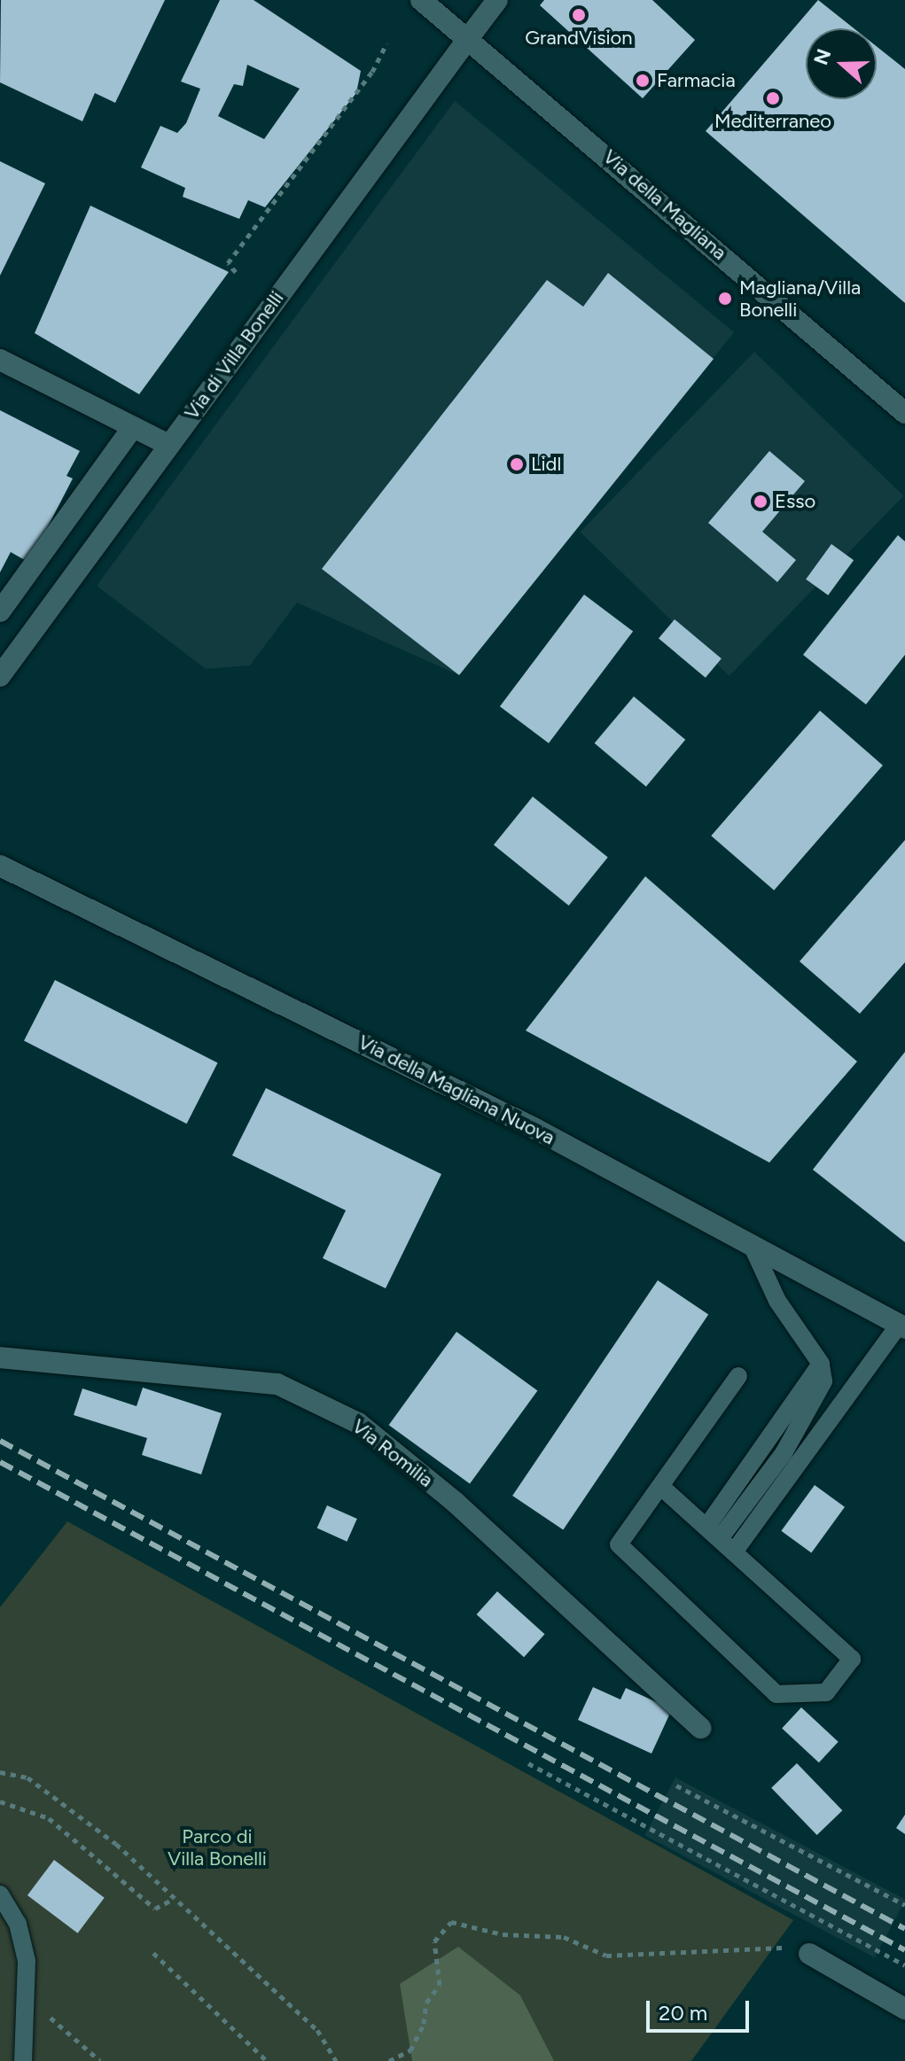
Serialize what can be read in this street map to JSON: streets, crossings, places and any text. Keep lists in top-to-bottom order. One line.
{"streets":{"street":["Via della Magliana","Via di Villa Bonelli","Via della Magliana Nuova","Via Romilia"]},"crossings":[["Via della Magliana","Via di Villa Bonelli"]],"parks":["Parco di Villa Bonelli"],"places":["GrandVision","Farmacia","Mediterraneo","Magliana/Villa Bonelli","Lidl","Esso"],"scale_bar":"20 m","north":"left"}
